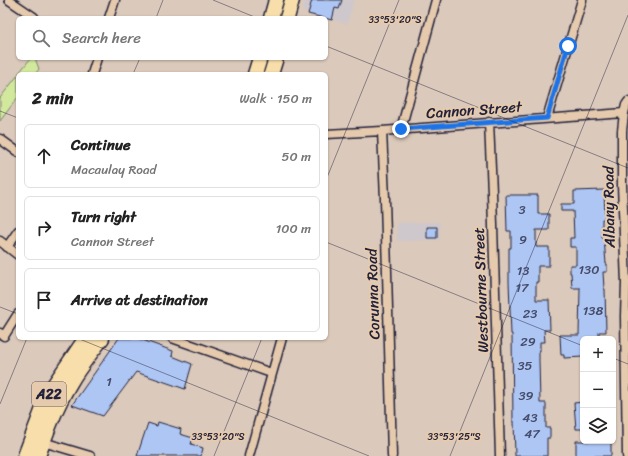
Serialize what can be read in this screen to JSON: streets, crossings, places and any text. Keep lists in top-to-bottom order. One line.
{"streets":{"highway":["A22"],"street":["Cannon Street","Albany Road","Westbourne Street","Corunna Road"]},"crossings":[["Cannon Street","Albany Road"],["Cannon Street","Westbourne Street"],["Cannon Street","Corunna Road"]],"house_numbers":["3","9","130","13","17","138","23","29","35","1","39","43","47"],"page":{"search":"Search here","heading":["2 min","Walk · 150 m"],"list":[["Continue","Macaulay Road","50 m"],["Turn right","Cannon Street","100 m"],"Arrive at destination"],"map_buttons":["+","−"]},"coordinates":["33°53'20\"S","33°53'25\"S"]}
